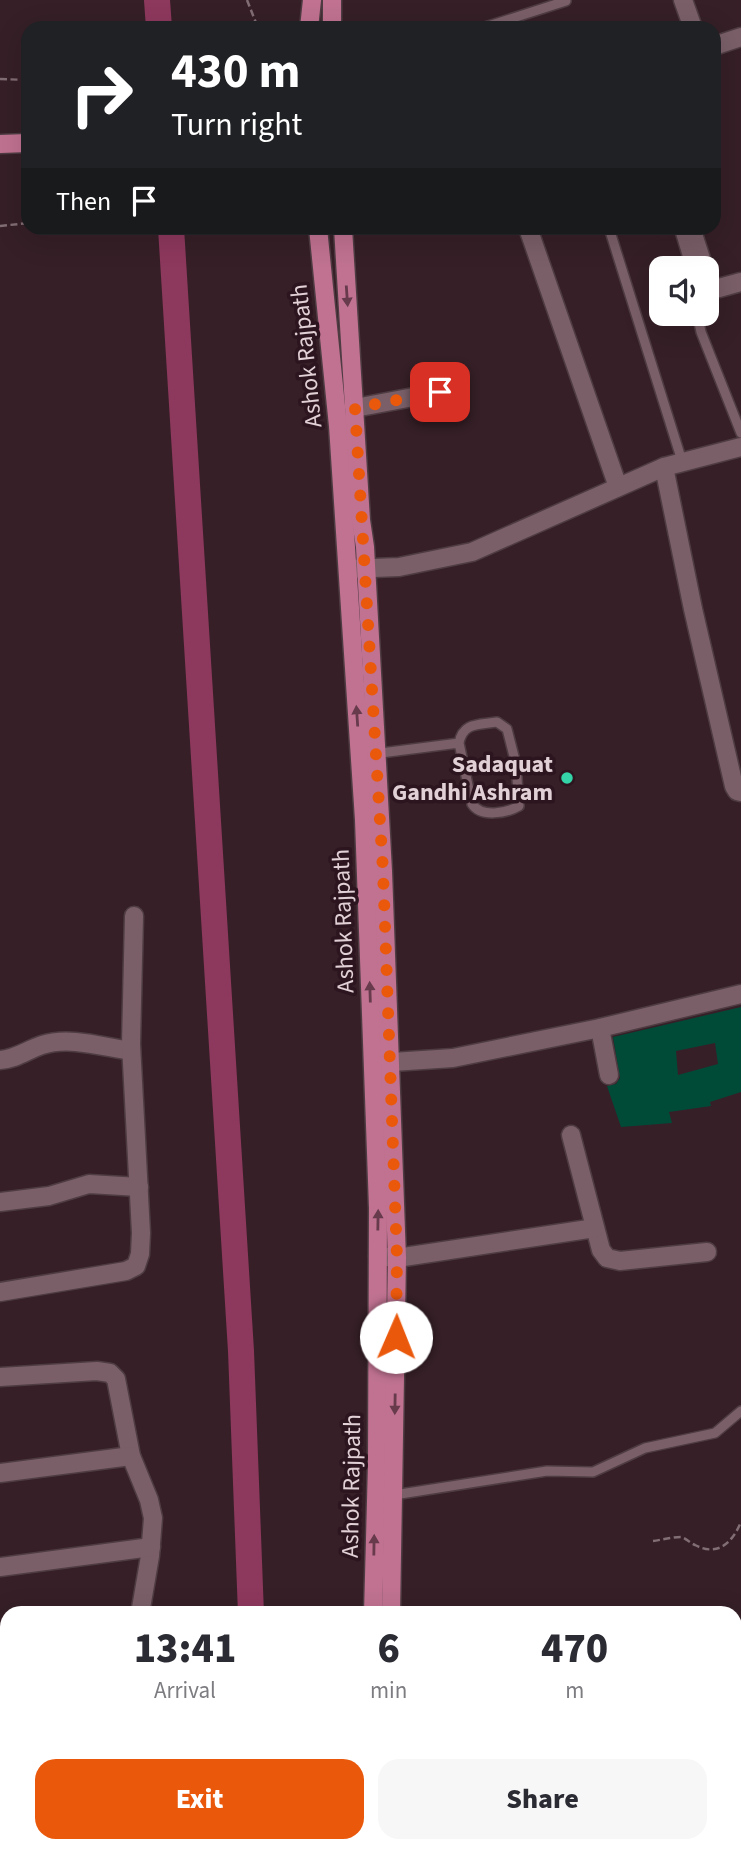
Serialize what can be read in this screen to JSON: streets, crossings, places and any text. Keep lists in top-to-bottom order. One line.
{"streets":{"main road":["Ashok Rajpath"]},"places":["Sadaquat Gandhi Ashram"],"page":{"turn":["430 m","Turn right"],"then":"Then","eta":["13:41","Arrival","6","min","470","m"],"buttons":["Exit","Share"]}}
